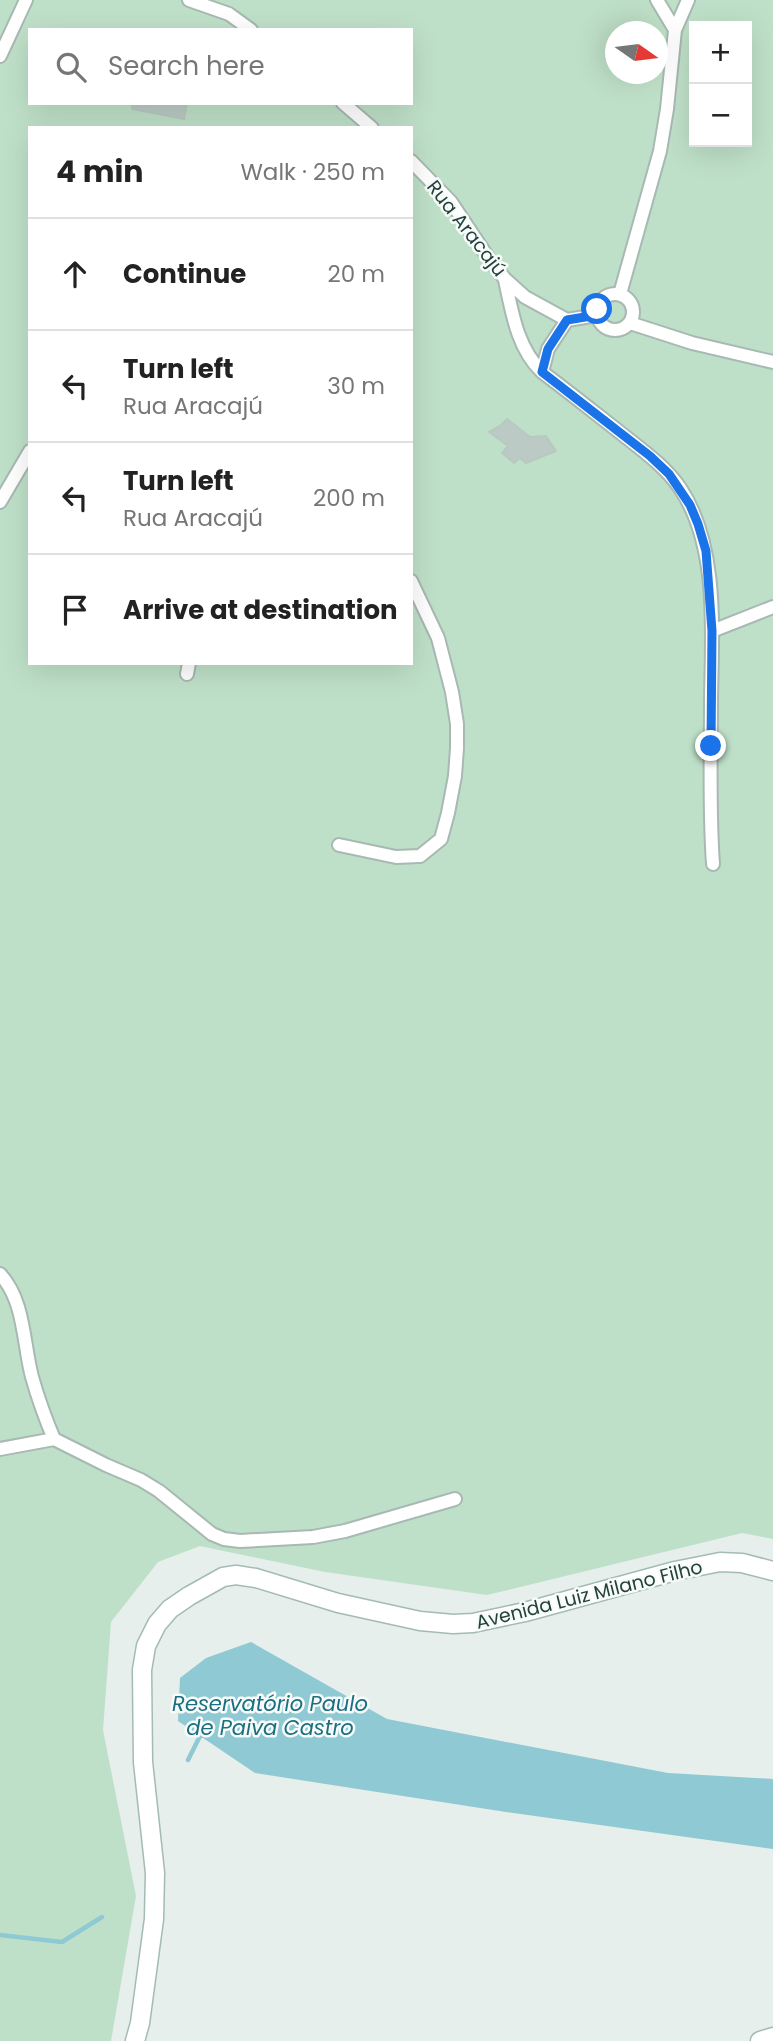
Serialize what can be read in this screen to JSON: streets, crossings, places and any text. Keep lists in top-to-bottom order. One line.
{"streets":{"main road":["Avenida Luiz Milano Filho"],"street":["Rua Aracajú"]},"water":["Reservatório Paulo de Paiva Castro"],"north":"right","page":{"map_buttons":["+","−"],"search":"Search here","heading":["4 min","Walk · 250 m"],"list":[["Continue","20 m"],["Turn left","Rua Aracajú","30 m"],["Turn left","Rua Aracajú","200 m"],"Arrive at destination"]}}
